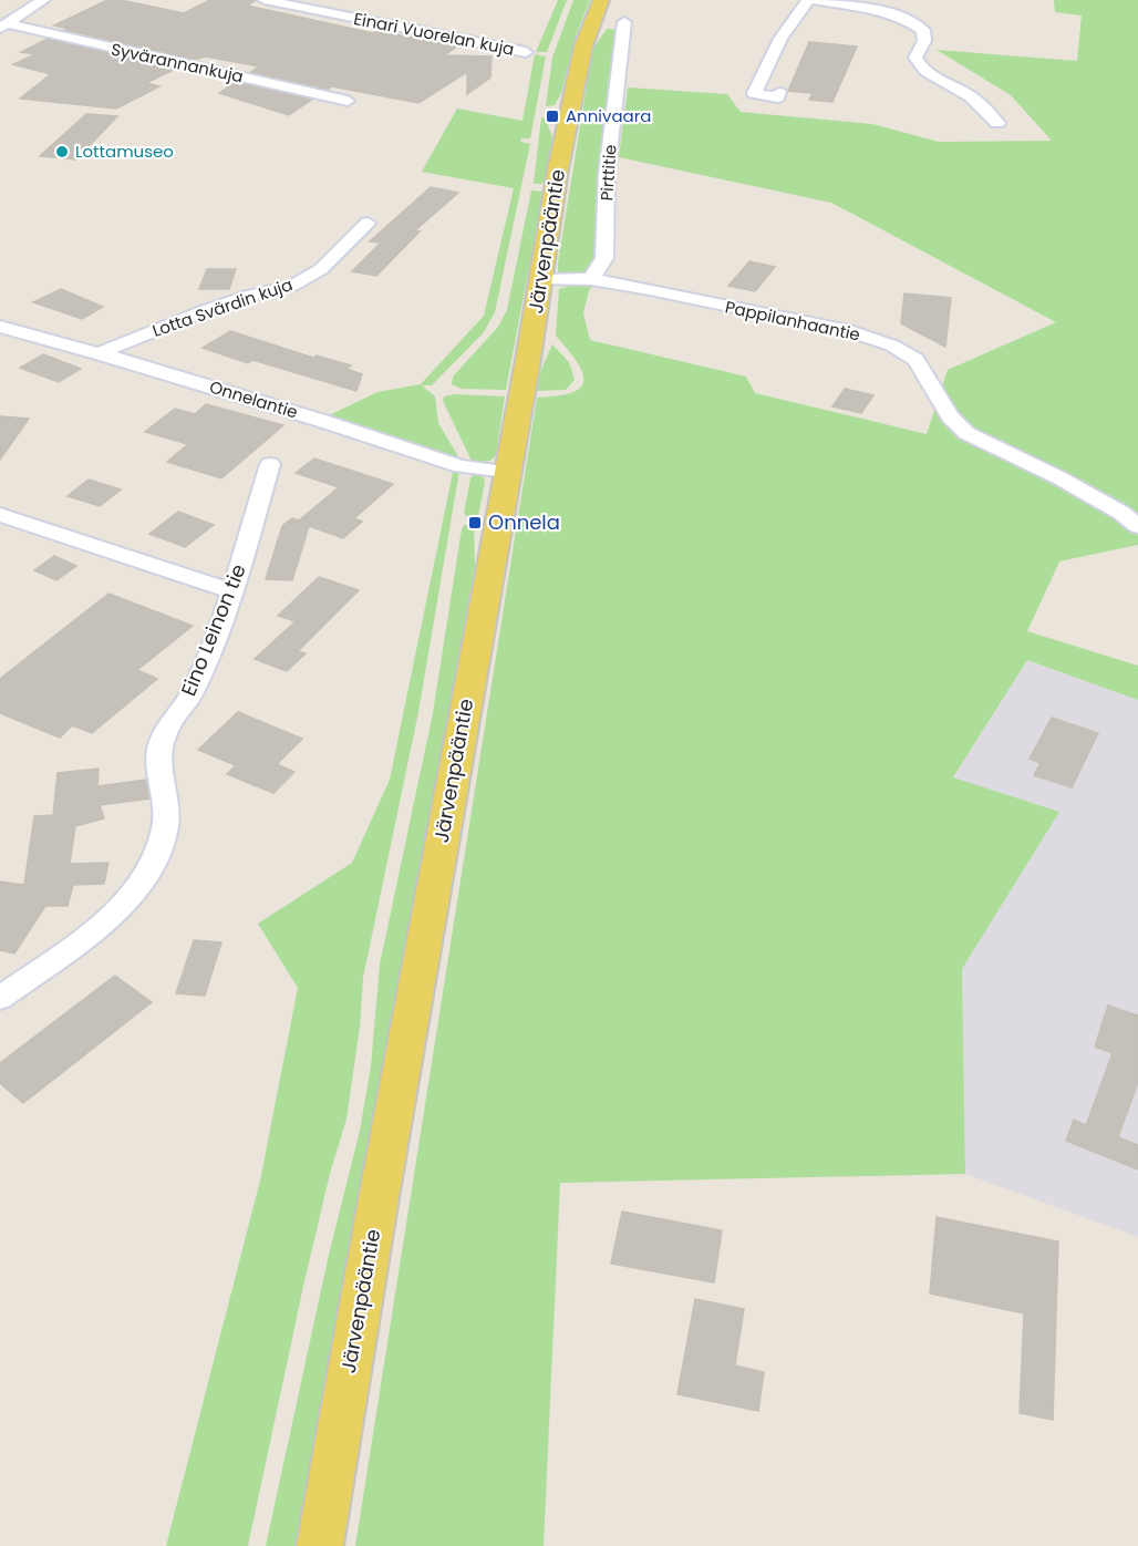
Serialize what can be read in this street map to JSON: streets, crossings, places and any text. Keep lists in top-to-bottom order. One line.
{"streets":{"main road":["Järvenpääntie"],"street":["Einari Vuorelan kuja","Syvärannankuja","Pirttitie","Lotta Svärdin kuja","Pappilanhaantie","Onnelantie","Eino Leinon tie"]},"crossings":[["Pirttitie","Pappilanhaantie"],["Järvenpääntie","Pappilanhaantie"],["Järvenpääntie","Onnelantie"],["Lotta Svärdin kuja","Onnelantie"]],"places":{"transit":["Annivaara","Onnela"],"other":["Lottamuseo"]}}
